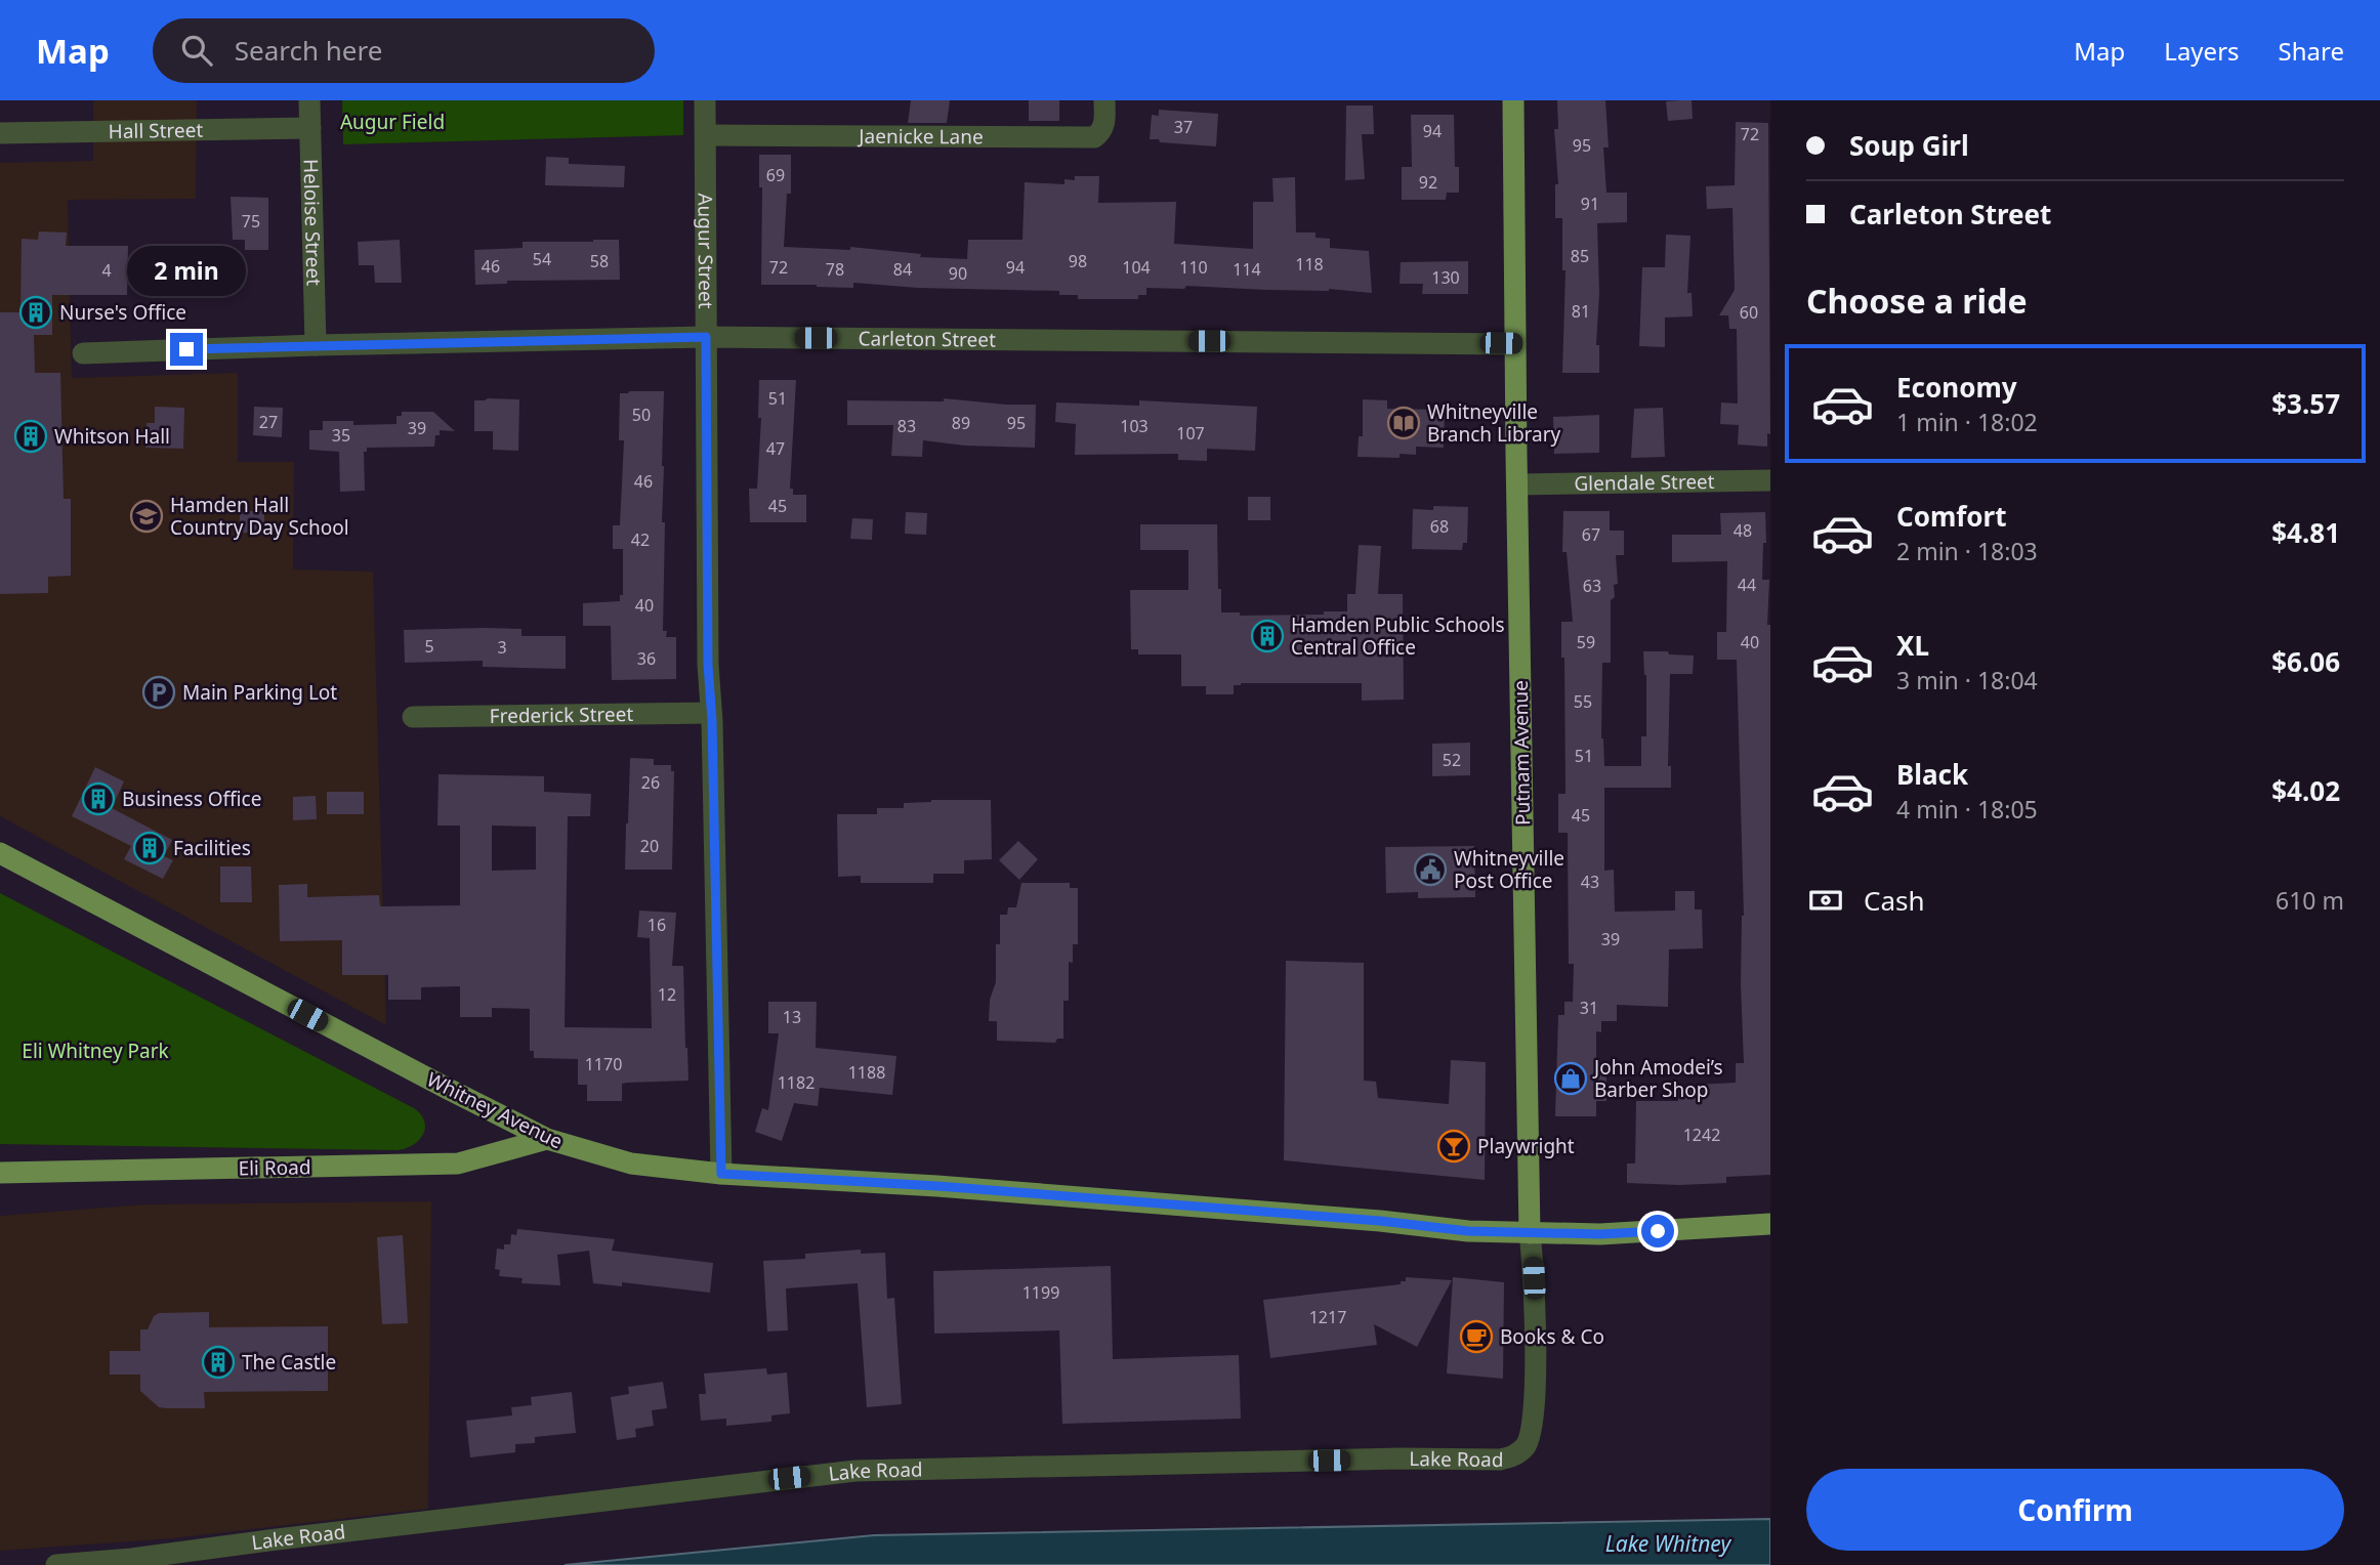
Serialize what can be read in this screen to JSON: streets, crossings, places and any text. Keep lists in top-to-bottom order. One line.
{"streets":{"main road":["Putnam Avenue","Whitney Avenue","Eli Road"],"street":["Hall Street","Jaenicke Lane","Heloise Street","Augur Street","Carleton Street","Glendale Street","Frederick Street","Lake Road"]},"crossings":[["Hall Street","Heloise Street"],["Jaenicke Lane","Augur Street"],["Heloise Street","Carleton Street"],["Augur Street","Carleton Street"],["Augur Street","Frederick Street"],["Augur Street","Whitney Avenue"],["Carleton Street","Putnam Avenue"],["Glendale Street","Putnam Avenue"],["Putnam Avenue","Whitney Avenue"],["Putnam Avenue","Lake Road"],["Whitney Avenue","Eli Road"]],"water":["Lake Whitney"],"parks":["Augur Field","Eli Whitney Park"],"places":{"building":["Nurse's Office","Whitson Hall","Hamden Public Schools Central Office","Business Office","Facilities","The Castle"],"library":["Whitneyville Branch Library"],"school or university":["Hamden Hall Country Day School"],"parking":["Main Parking Lot"],"public building":["Whitneyville Post Office"],"shop":["John Amodei’s Barber Shop"],"bar":["Playwright"],"cafe":["Books & Co"]},"house_numbers":["37","94","72","95","69","92","91","75","85","54","58","98","118","46","72","94","104","110","78","84","114","4","90","130","81","60","51","50","27","89","95","83","103","39","107","35","47","46","45","68","48","67","42","44","63","40","59","40","5","3","36","55","51","52","26","45","20","43","16","39","12","31","13","1170","1188","1182","1242","1199","1217"],"page":{"header":"Map","search":"Search here","nav":["Map","Layers","Share"],"banner":["Soup Girl","Carleton Street"],"bubble":"2 min","heading":"Choose a ride","list":[{"name":"Economy","note":"1 min · 18:02","value":"$3.57"},{"name":"Comfort","note":"2 min · 18:03","value":"$4.81"},{"name":"XL","note":"3 min · 18:04","value":"$6.06"},{"name":"Black","note":"4 min · 18:05","value":"$4.02"}],"pay":["Cash","610 m"],"buttons":"Confirm"}}
